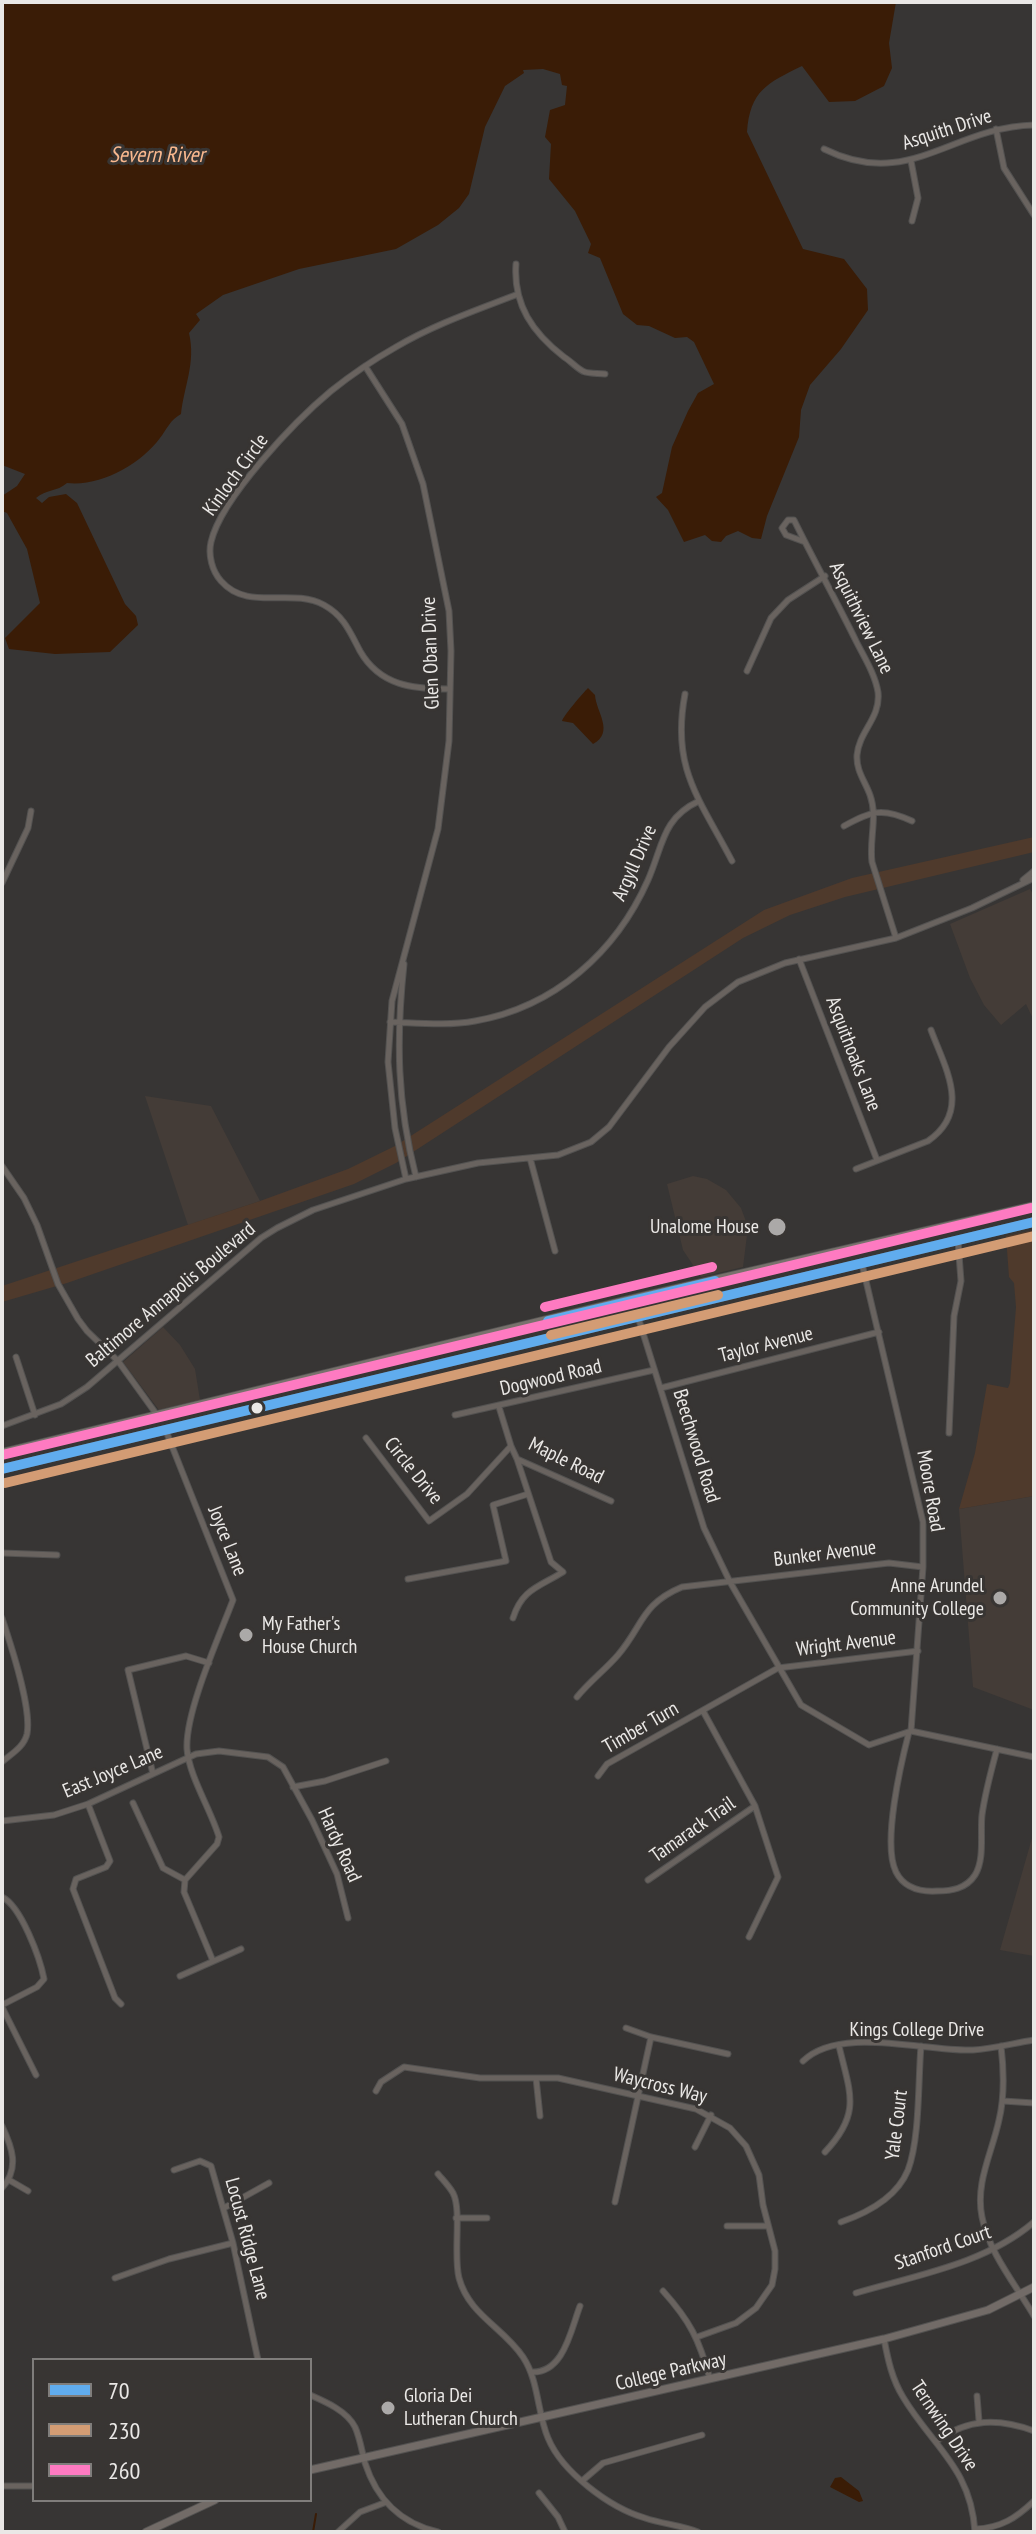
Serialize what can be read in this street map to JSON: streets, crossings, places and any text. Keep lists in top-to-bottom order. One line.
{"streets":{"main road":["College Parkway"],"street":["Asquith Drive","Kinloch Circle","Asquithview Lane","Glen Oban Drive","Argyll Drive","Asquithoaks Lane","Baltimore Annapolis Boulevard","Taylor Avenue","Dogwood Road","Beechwood Road","Maple Road","Circle Drive","Moore Road","Joyce Lane","Bunker Avenue","Wright Avenue","Timber Turn","East Joyce Lane","Tamarack Trail","Hardy Road","Kings College Drive","Waycross Way","Yale Court","Locust Ridge Lane","Stanford Court","Ternwing Drive"]},"crossings":[["Kinloch Circle","Glen Oban Drive"],["Asquithview Lane","Baltimore Annapolis Boulevard"],["Glen Oban Drive","Argyll Drive"],["Glen Oban Drive","Baltimore Annapolis Boulevard"],["Asquithoaks Lane","Baltimore Annapolis Boulevard"],["Taylor Avenue","Beechwood Road"],["Taylor Avenue","Moore Road"],["Dogwood Road","Beechwood Road"],["Beechwood Road","Moore Road"],["Beechwood Road","Bunker Avenue"],["Beechwood Road","Wright Avenue"],["Beechwood Road","Timber Turn"],["Maple Road","Circle Drive"],["Moore Road","Bunker Avenue"],["Moore Road","Wright Avenue"],["Joyce Lane","East Joyce Lane"],["Wright Avenue","Timber Turn"],["East Joyce Lane","Hardy Road"],["Kings College Drive","Yale Court"],["College Parkway","Ternwing Drive"]],"water":["Severn River"],"places":["Unalome House","Anne Arundel Community College","My Father's House Church","Gloria Dei Lutheran Church"],"lines":["transit line 260","transit line 70","transit line 230"],"legend":["70","230","260"]}
